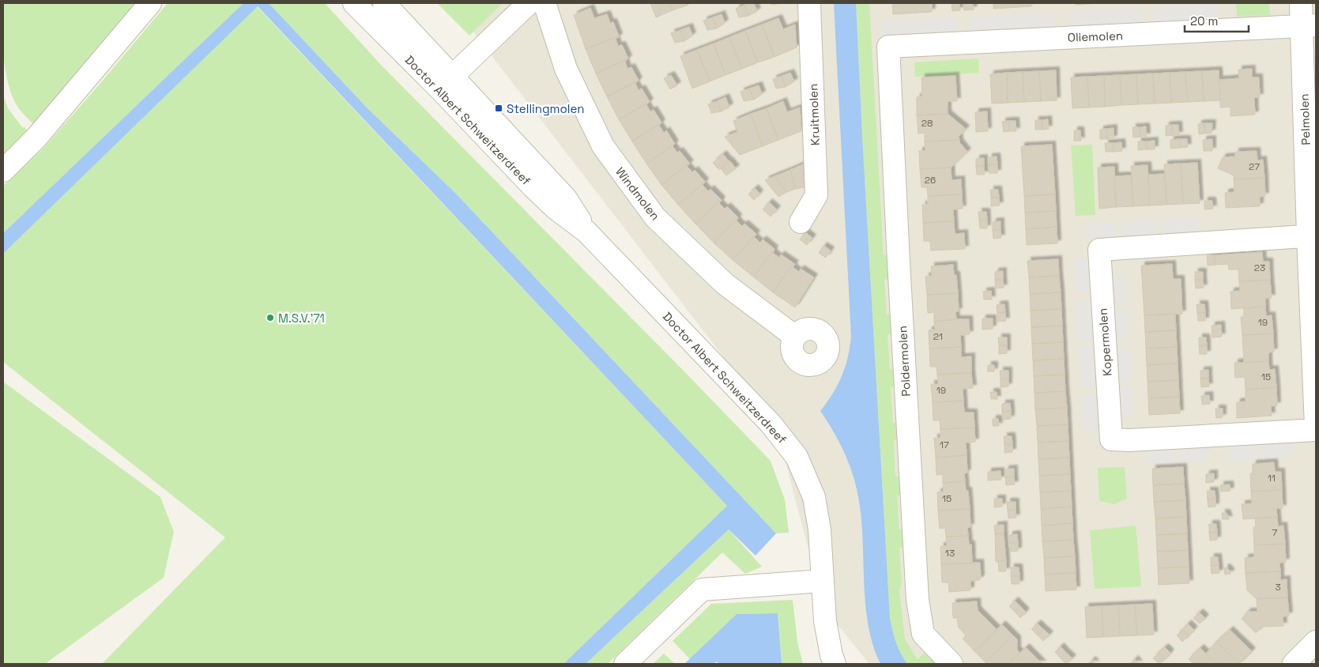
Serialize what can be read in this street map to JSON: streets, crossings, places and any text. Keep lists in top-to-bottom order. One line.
{"streets":{"street":["Oliemolen","Kruitmolen","Pelmolen","Doctor Albert Schweitzerdreef","Windmolen","Kopermolen","Poldermolen"]},"crossings":[["Oliemolen","Pelmolen"],["Oliemolen","Poldermolen"],["Pelmolen","Kopermolen"]],"places":{"transit":["Stellingmolen"],"other":["M.S.V.'71"]},"house_numbers":["28","27","26","23","19","21","15","19","17","11","15","7","13","3"],"scale_bar":"20 m"}
